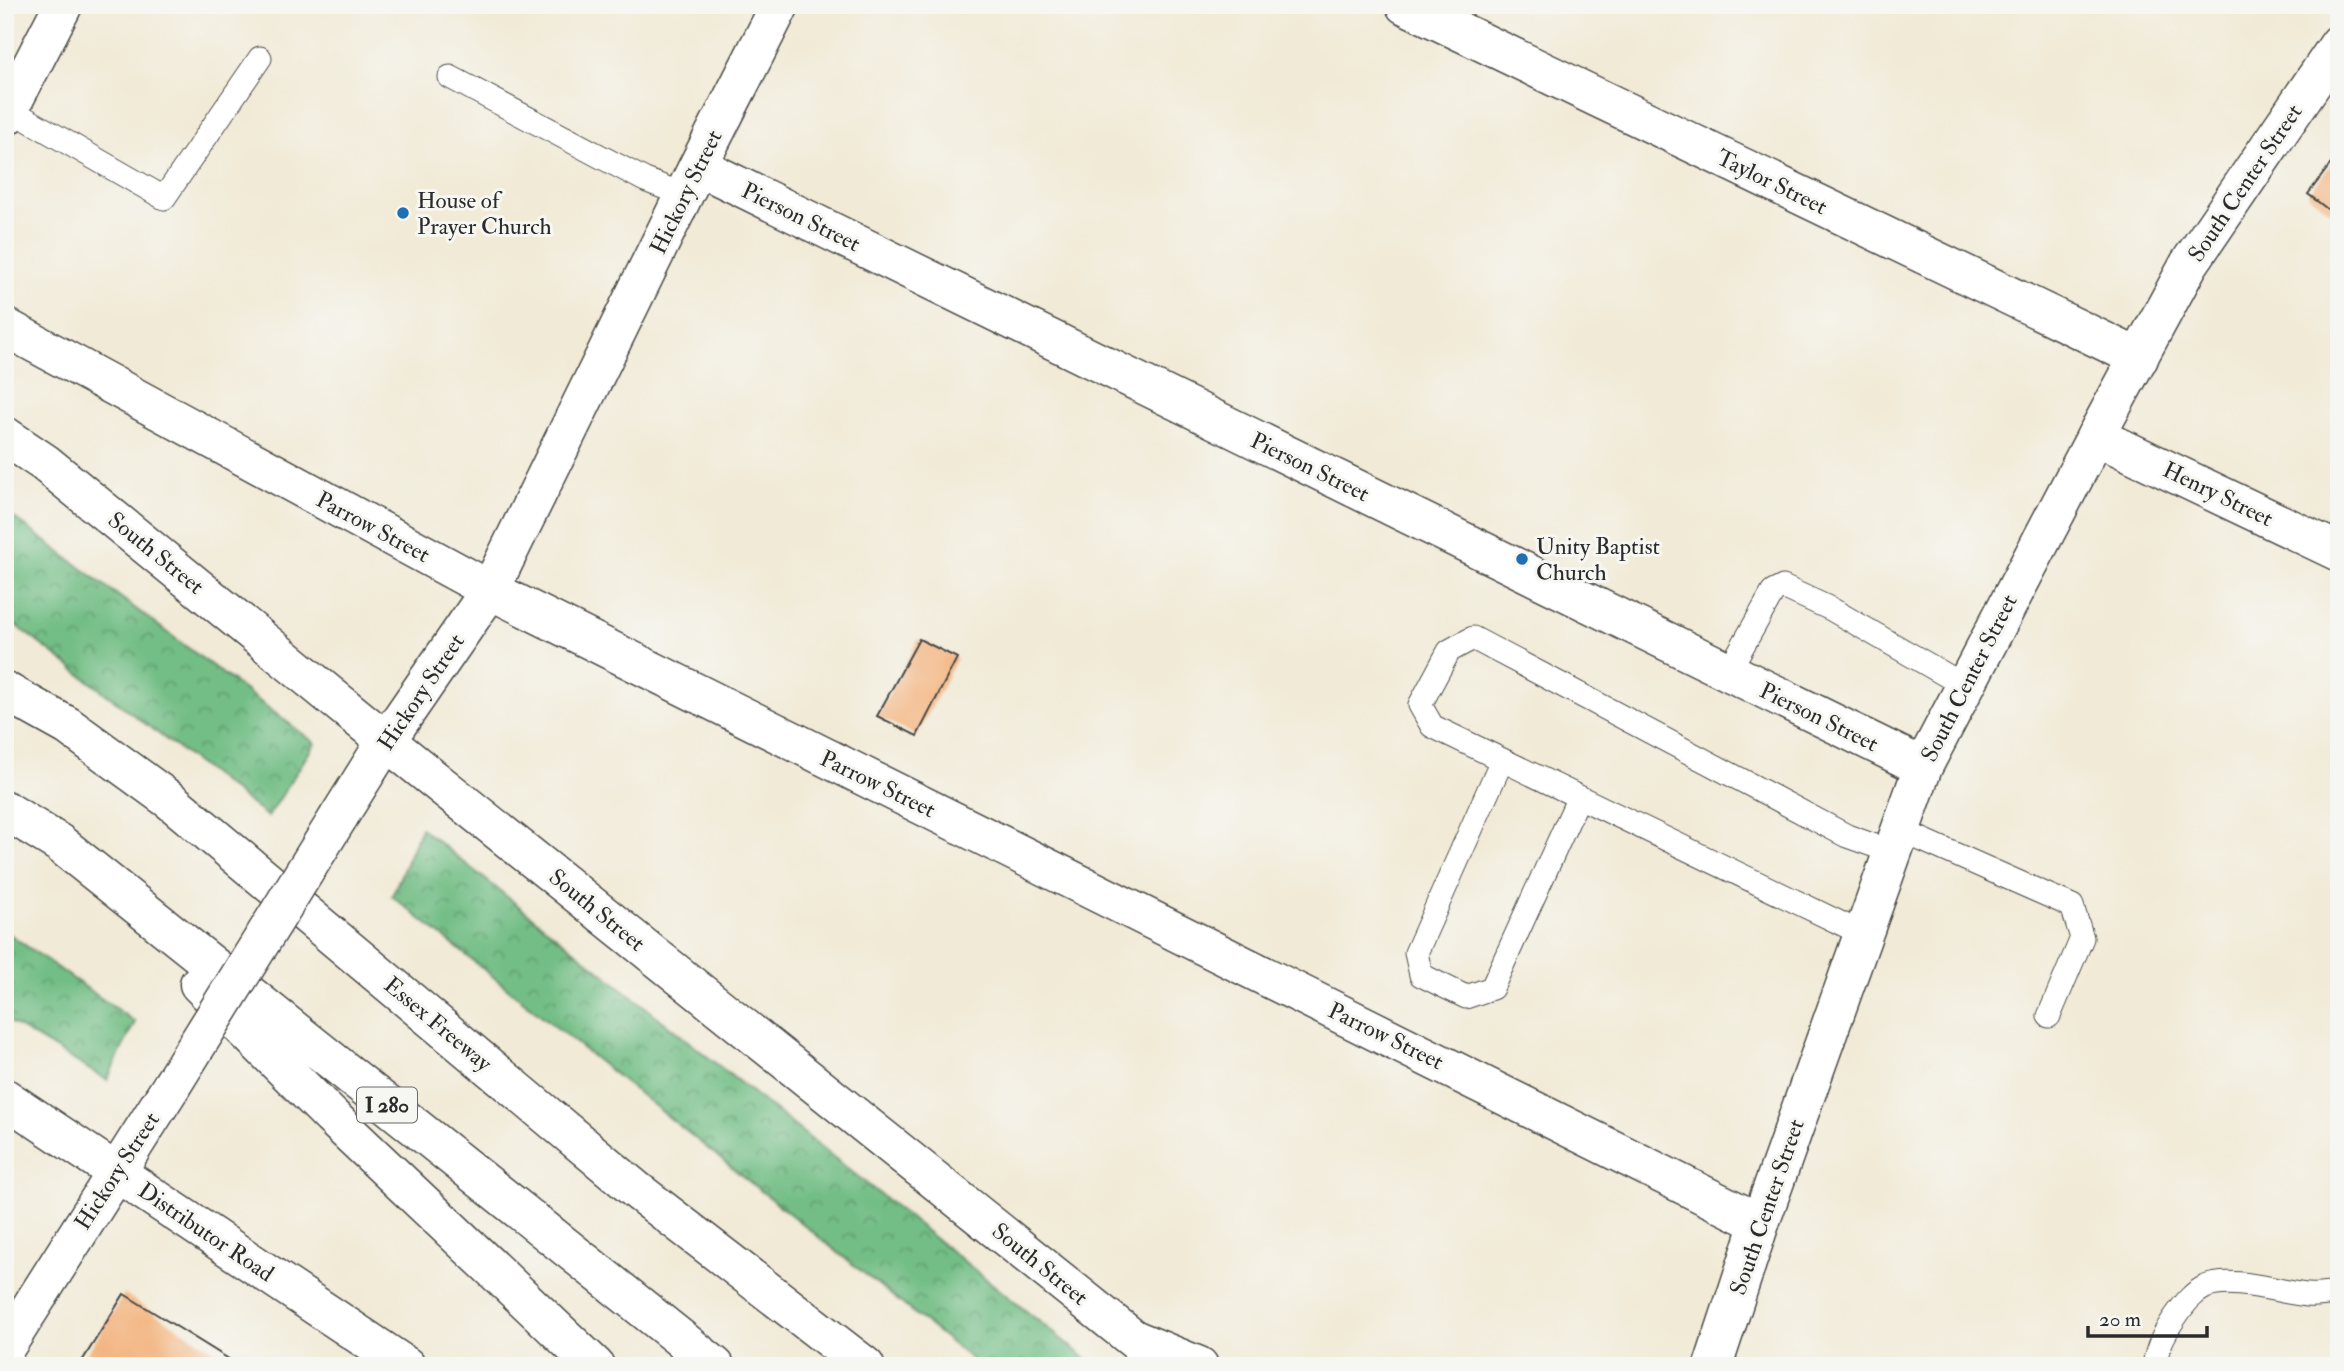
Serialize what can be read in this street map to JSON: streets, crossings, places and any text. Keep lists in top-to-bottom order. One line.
{"streets":{"main road":["Taylor Street","South Center Street","Hickory Street","Pierson Street","Henry Street","Parrow Street","South Street","Essex Freeway","I 280","Distributor Road"]},"crossings":[["Taylor Street","South Center Street"],["South Center Street","Pierson Street"],["South Center Street","Henry Street"],["South Center Street","Parrow Street"],["Hickory Street","Pierson Street"],["Hickory Street","Parrow Street"],["Hickory Street","South Street"],["Hickory Street","Distributor Road"]],"places":["House of Prayer Church","Unity Baptist Church"],"scale_bar":"20 m"}
